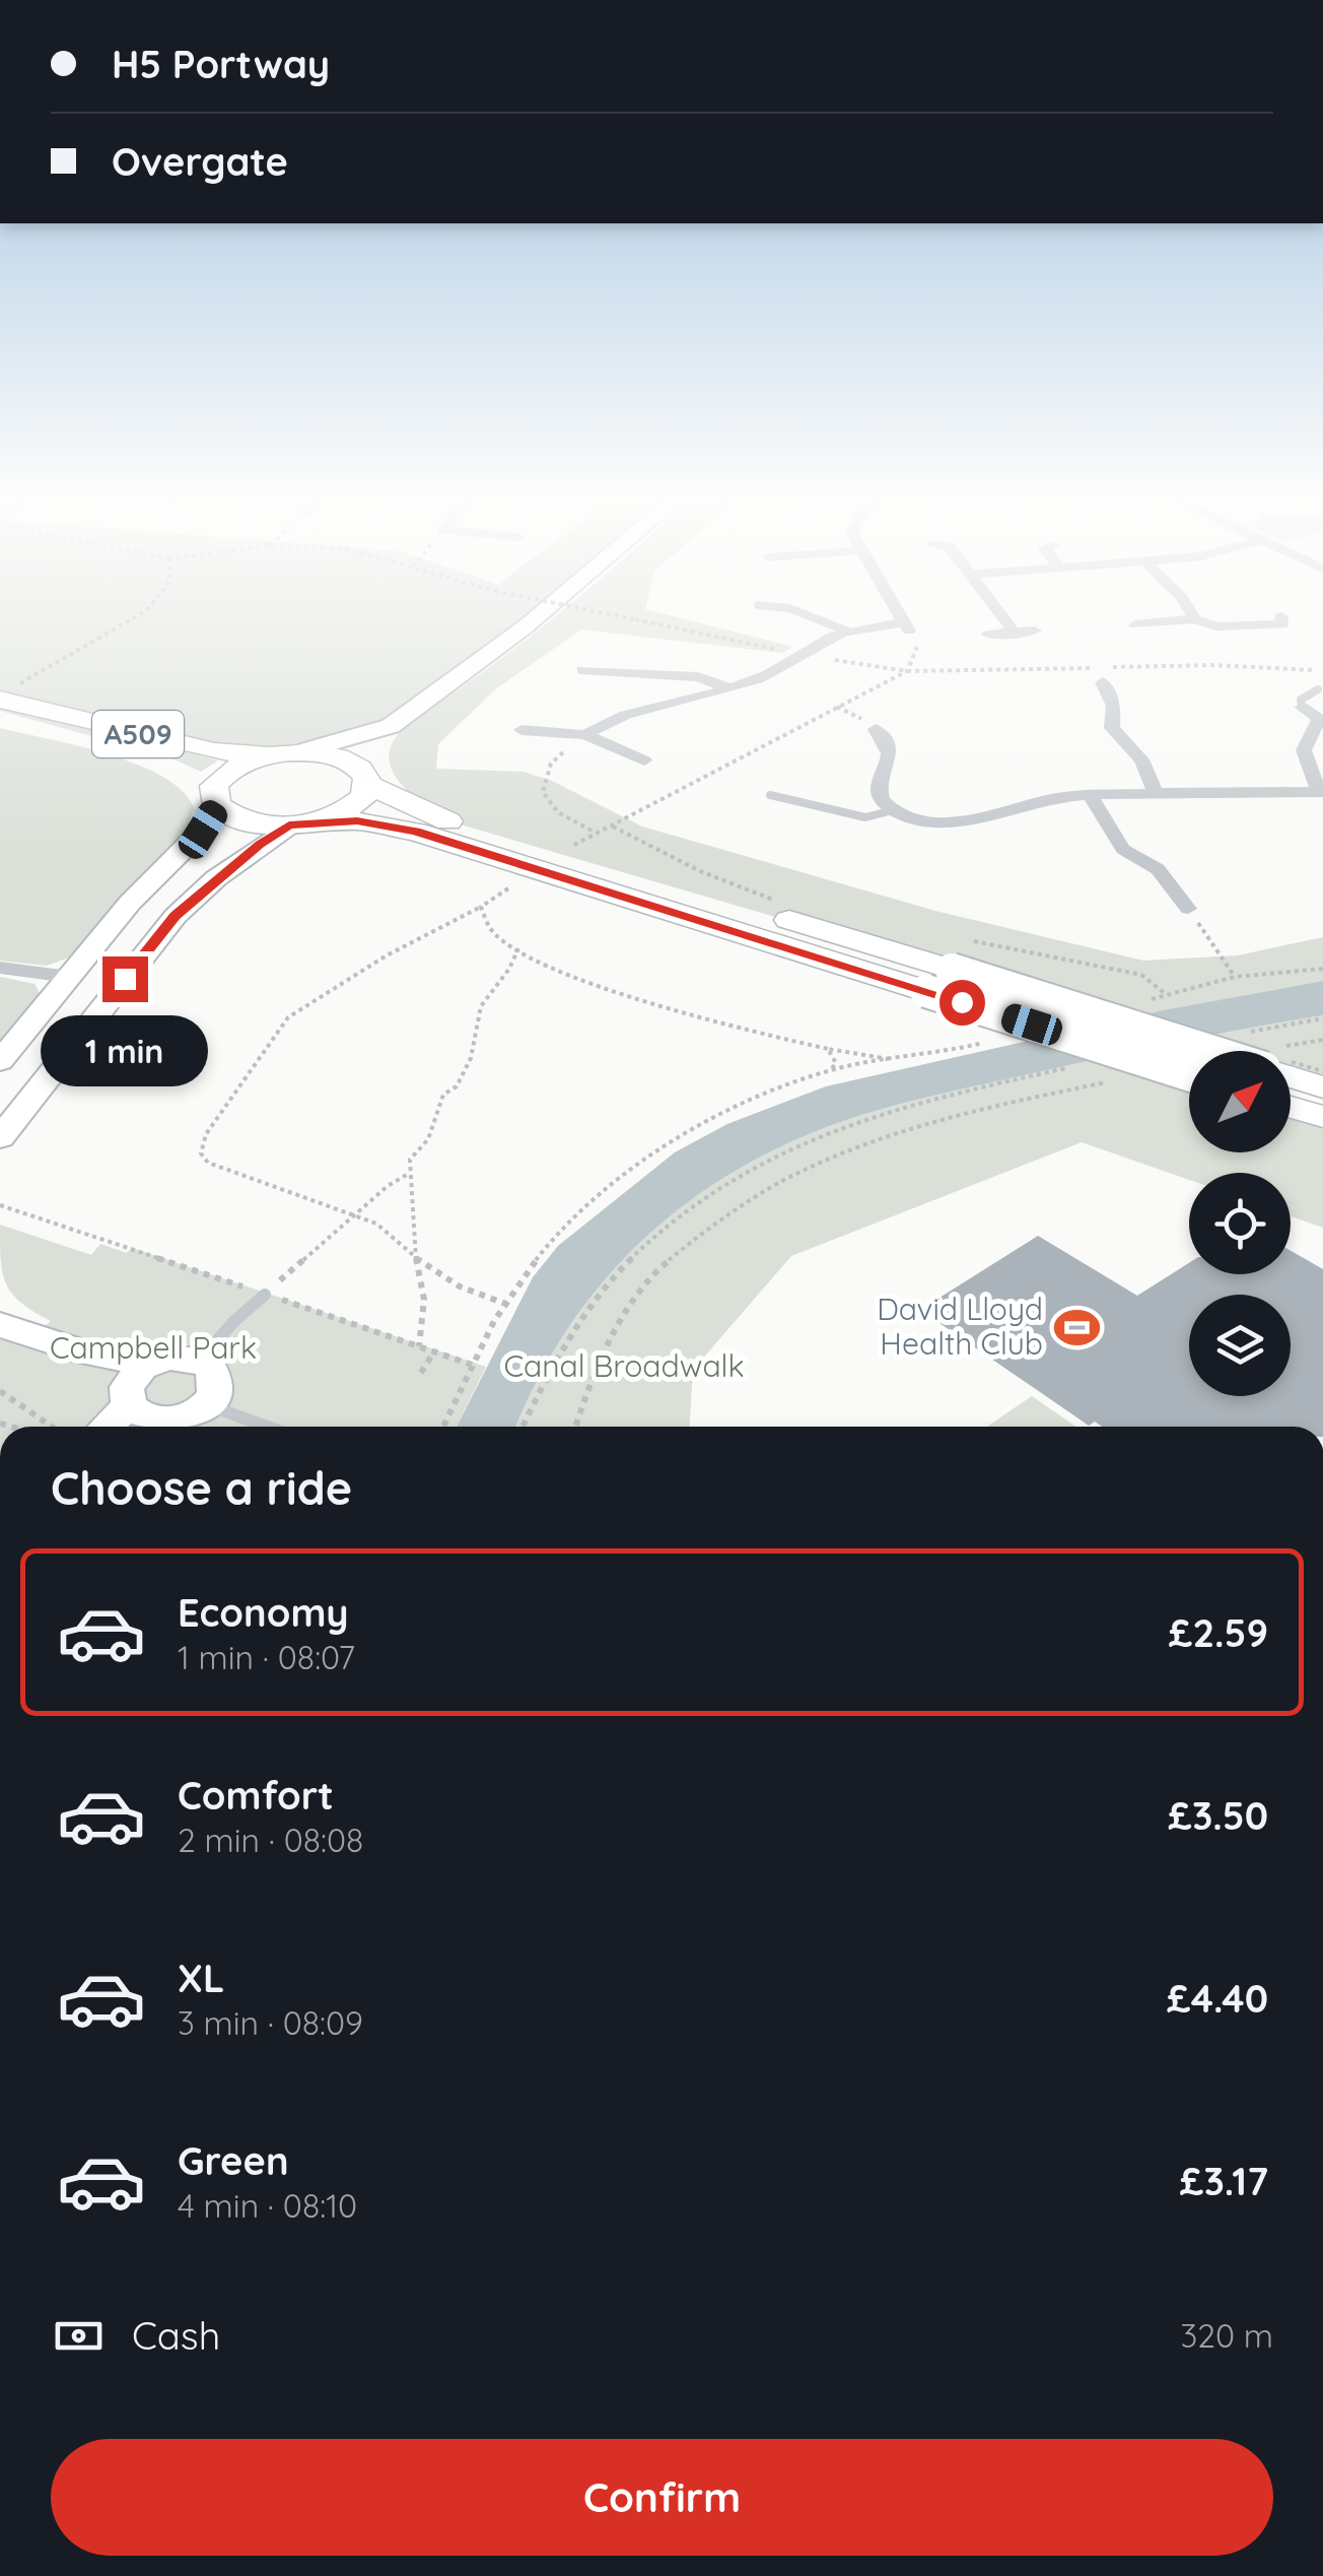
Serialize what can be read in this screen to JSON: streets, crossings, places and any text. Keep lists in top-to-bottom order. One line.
{"streets":{"main road":["A509"]},"parks":["Campbell Park","Canal Broadwalk"],"places":{"sports":["David Lloyd Health Club"]},"north":"top right","page":{"banner":["H5 Portway","Overgate"],"bubble":"1 min","heading":"Choose a ride","list":[{"name":"Economy","note":"1 min · 08:07","value":"£2.59"},{"name":"Comfort","note":"2 min · 08:08","value":"£3.50"},{"name":"XL","note":"3 min · 08:09","value":"£4.40"},{"name":"Green","note":"4 min · 08:10","value":"£3.17"}],"pay":["Cash","320 m"],"buttons":"Confirm"}}
